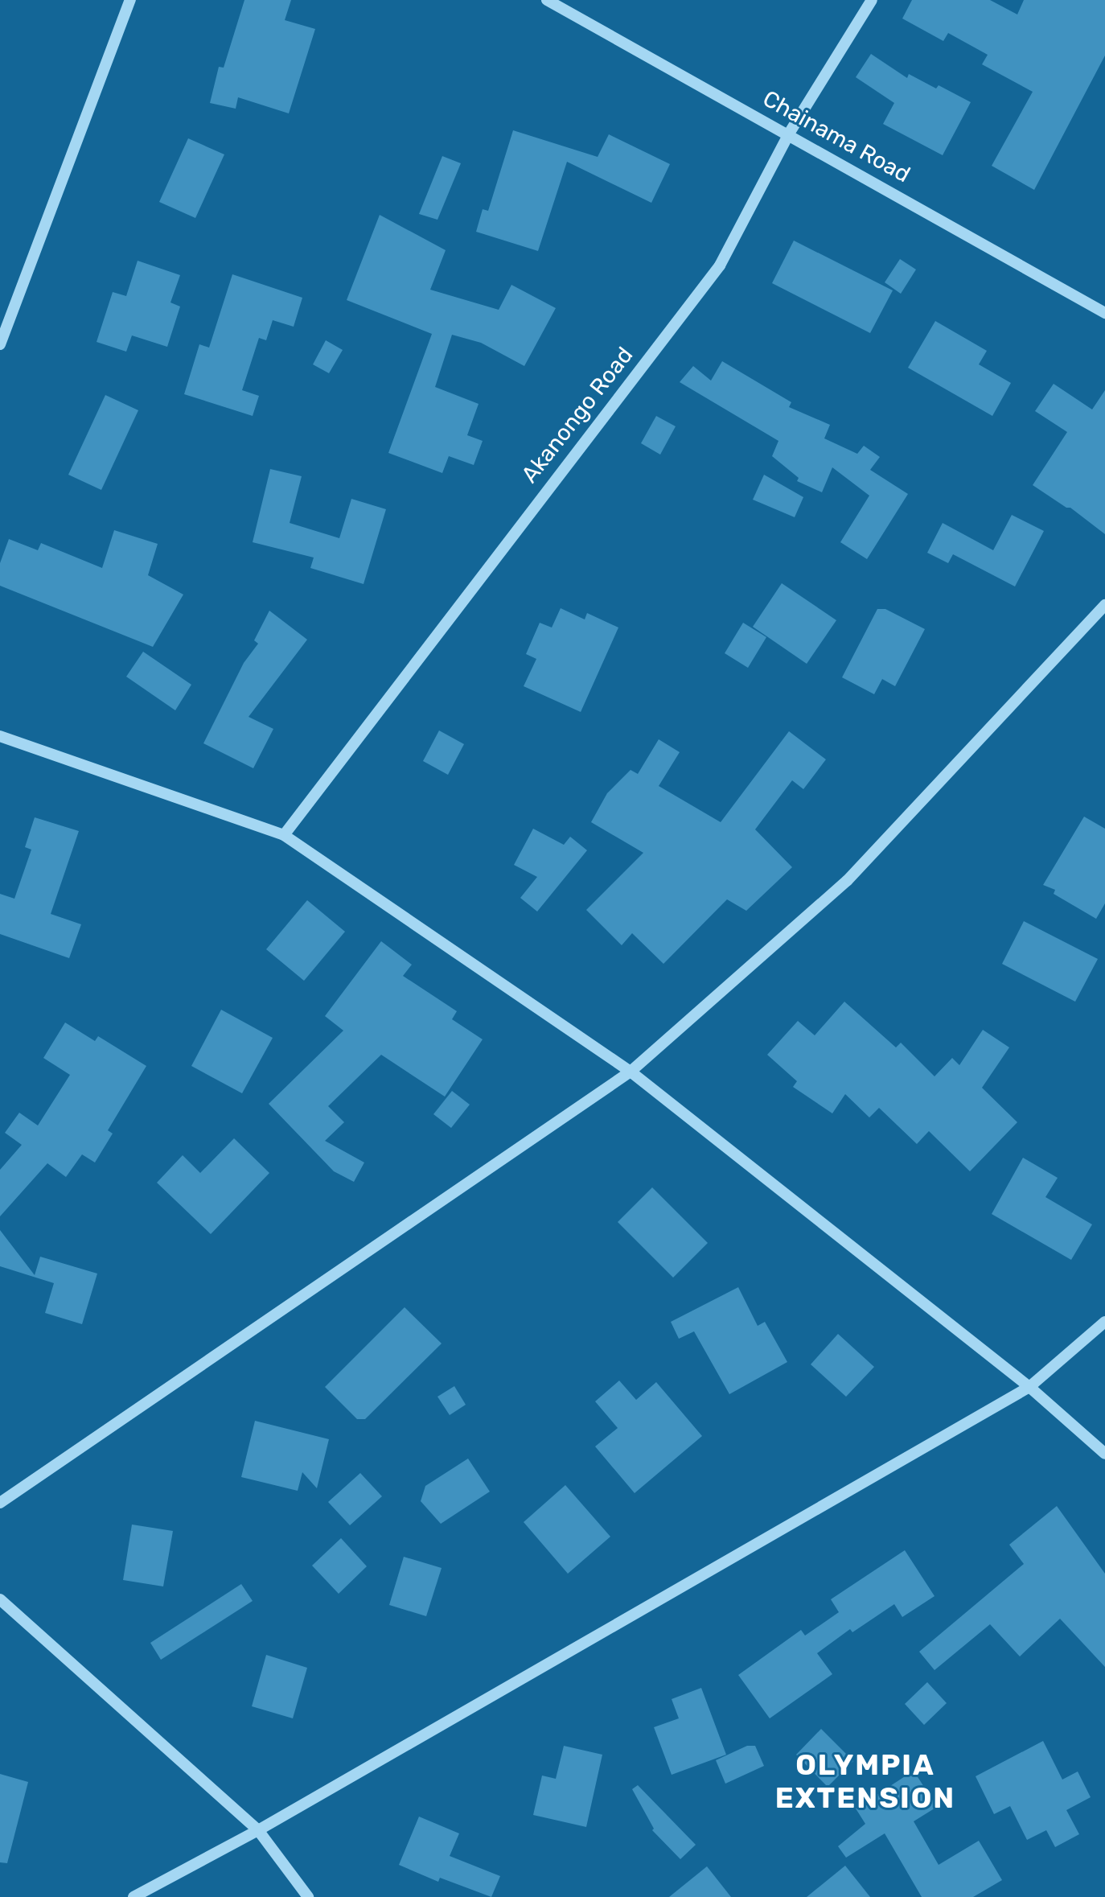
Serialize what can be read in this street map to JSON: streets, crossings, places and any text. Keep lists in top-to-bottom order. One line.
{"streets":{"street":["Chainama Road","Akanongo Road"]},"crossings":[["Chainama Road","Akanongo Road"]],"districts":["OLYMPIA EXTENSION"]}
